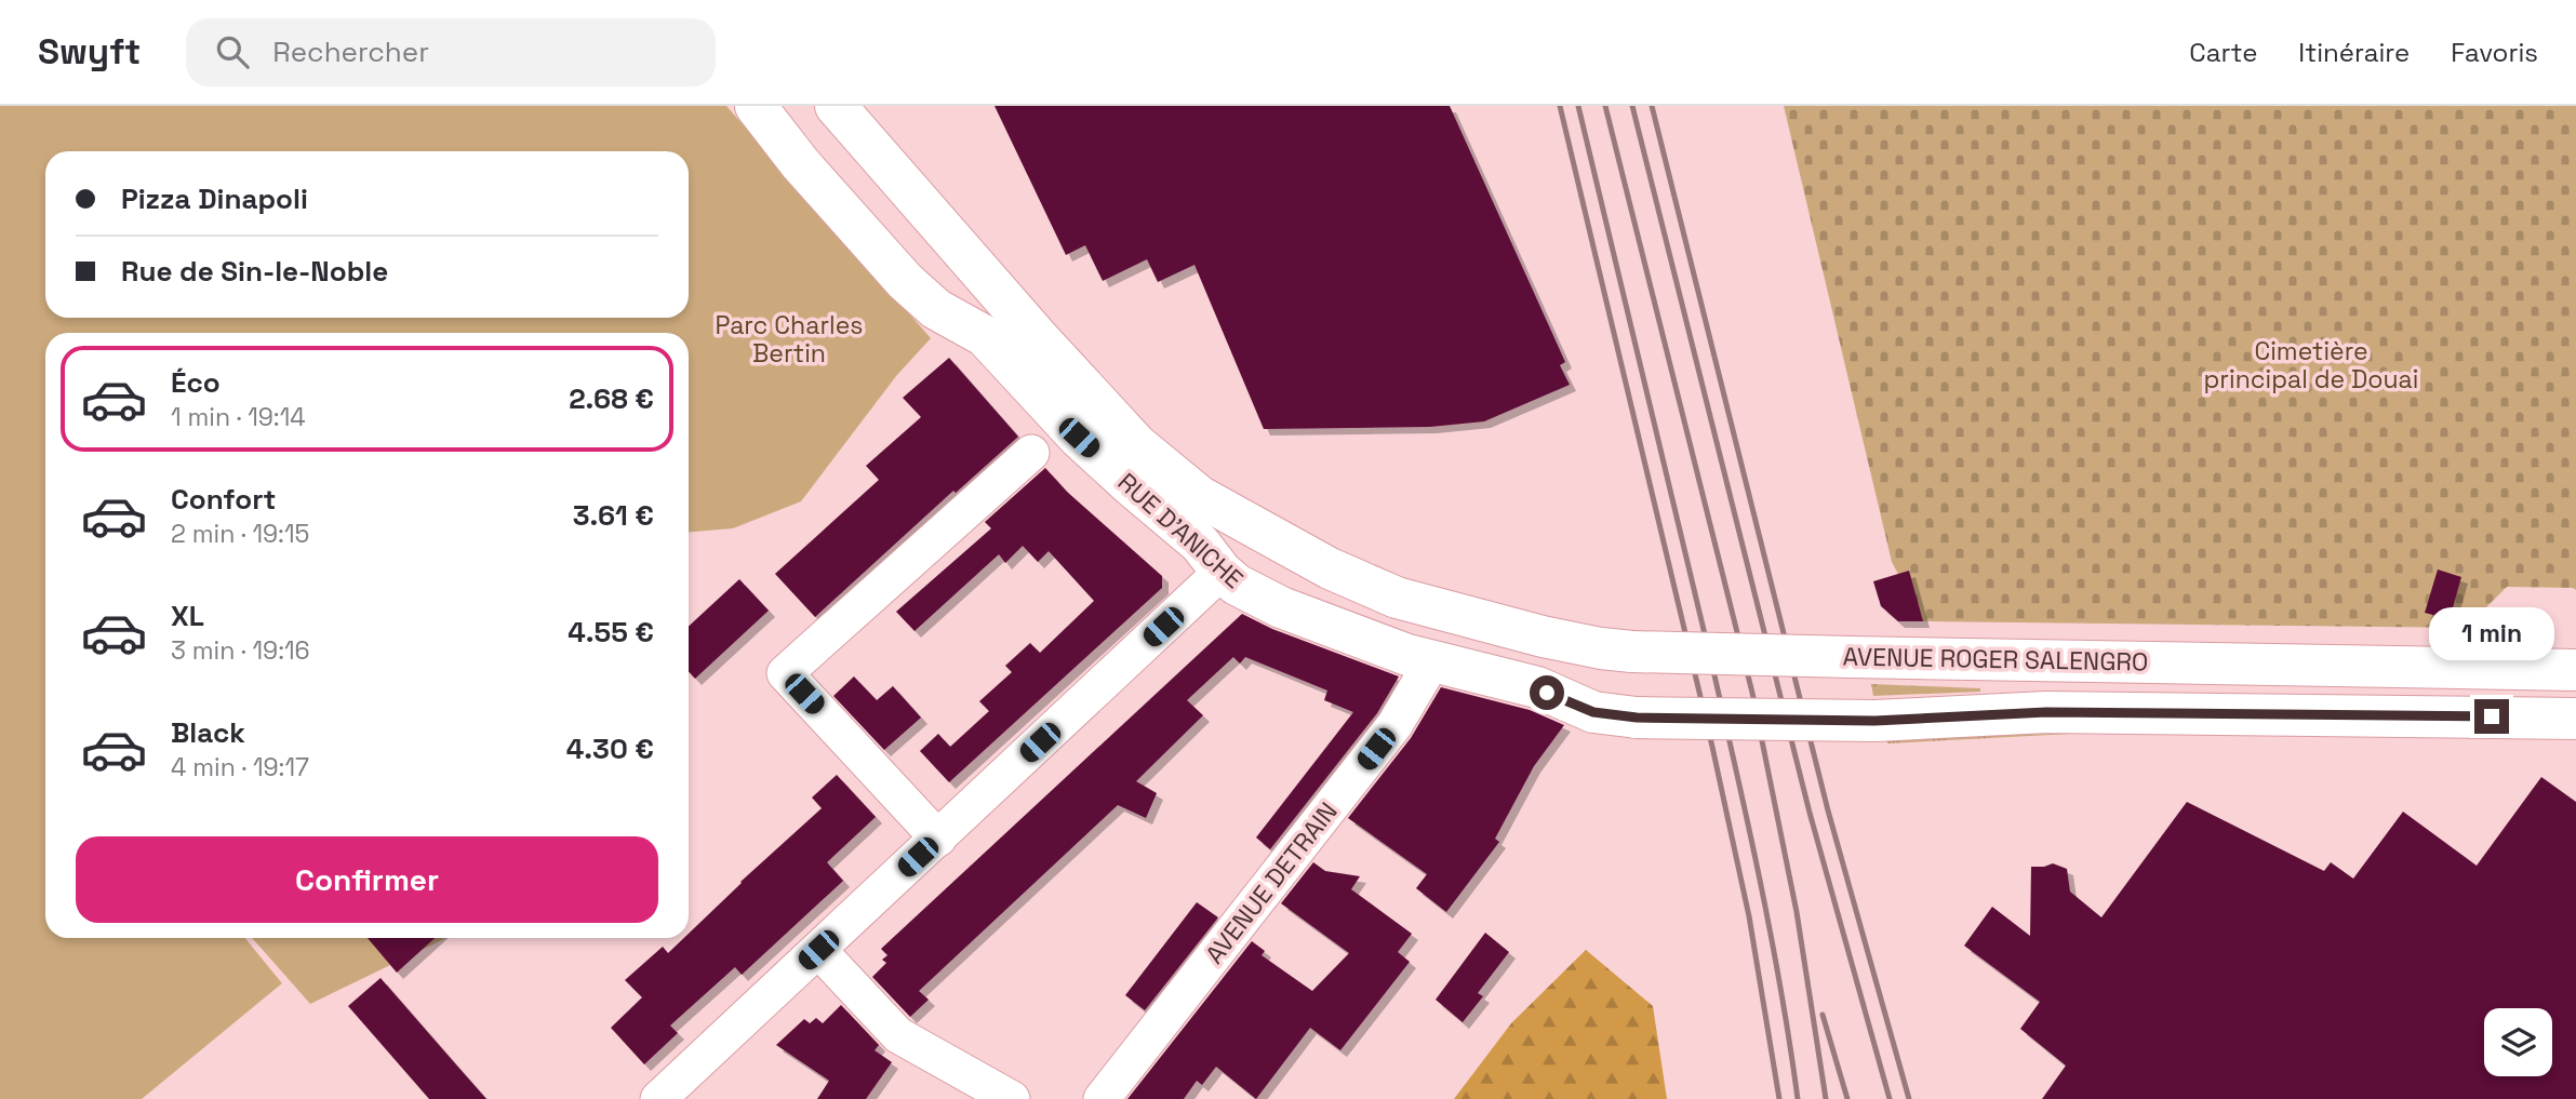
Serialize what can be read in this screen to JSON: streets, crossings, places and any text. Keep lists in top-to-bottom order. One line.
{"streets":{"main road":["RUE D'ANICHE","AVENUE ROGER SALENGRO"],"street":["AVENUE DETRAIN"]},"crossings":[["RUE D'ANICHE","AVENUE ROGER SALENGRO"],["RUE D'ANICHE","AVENUE DETRAIN"]],"parks":["Parc Charles Bertin","Cimetière principal de Douai"],"page":{"header":"Swyft","search":"Rechercher","nav":["Carte","Itinéraire","Favoris"],"banner":["Pizza Dinapoli","Rue de Sin-le-Noble"],"list":[{"name":"Éco","note":"1 min · 19:14","value":"2.68 €"},{"name":"Confort","note":"2 min · 19:15","value":"3.61 €"},{"name":"XL","note":"3 min · 19:16","value":"4.55 €"},{"name":"Black","note":"4 min · 19:17","value":"4.30 €"}],"bubble":"1 min","buttons":"Confirmer"}}
